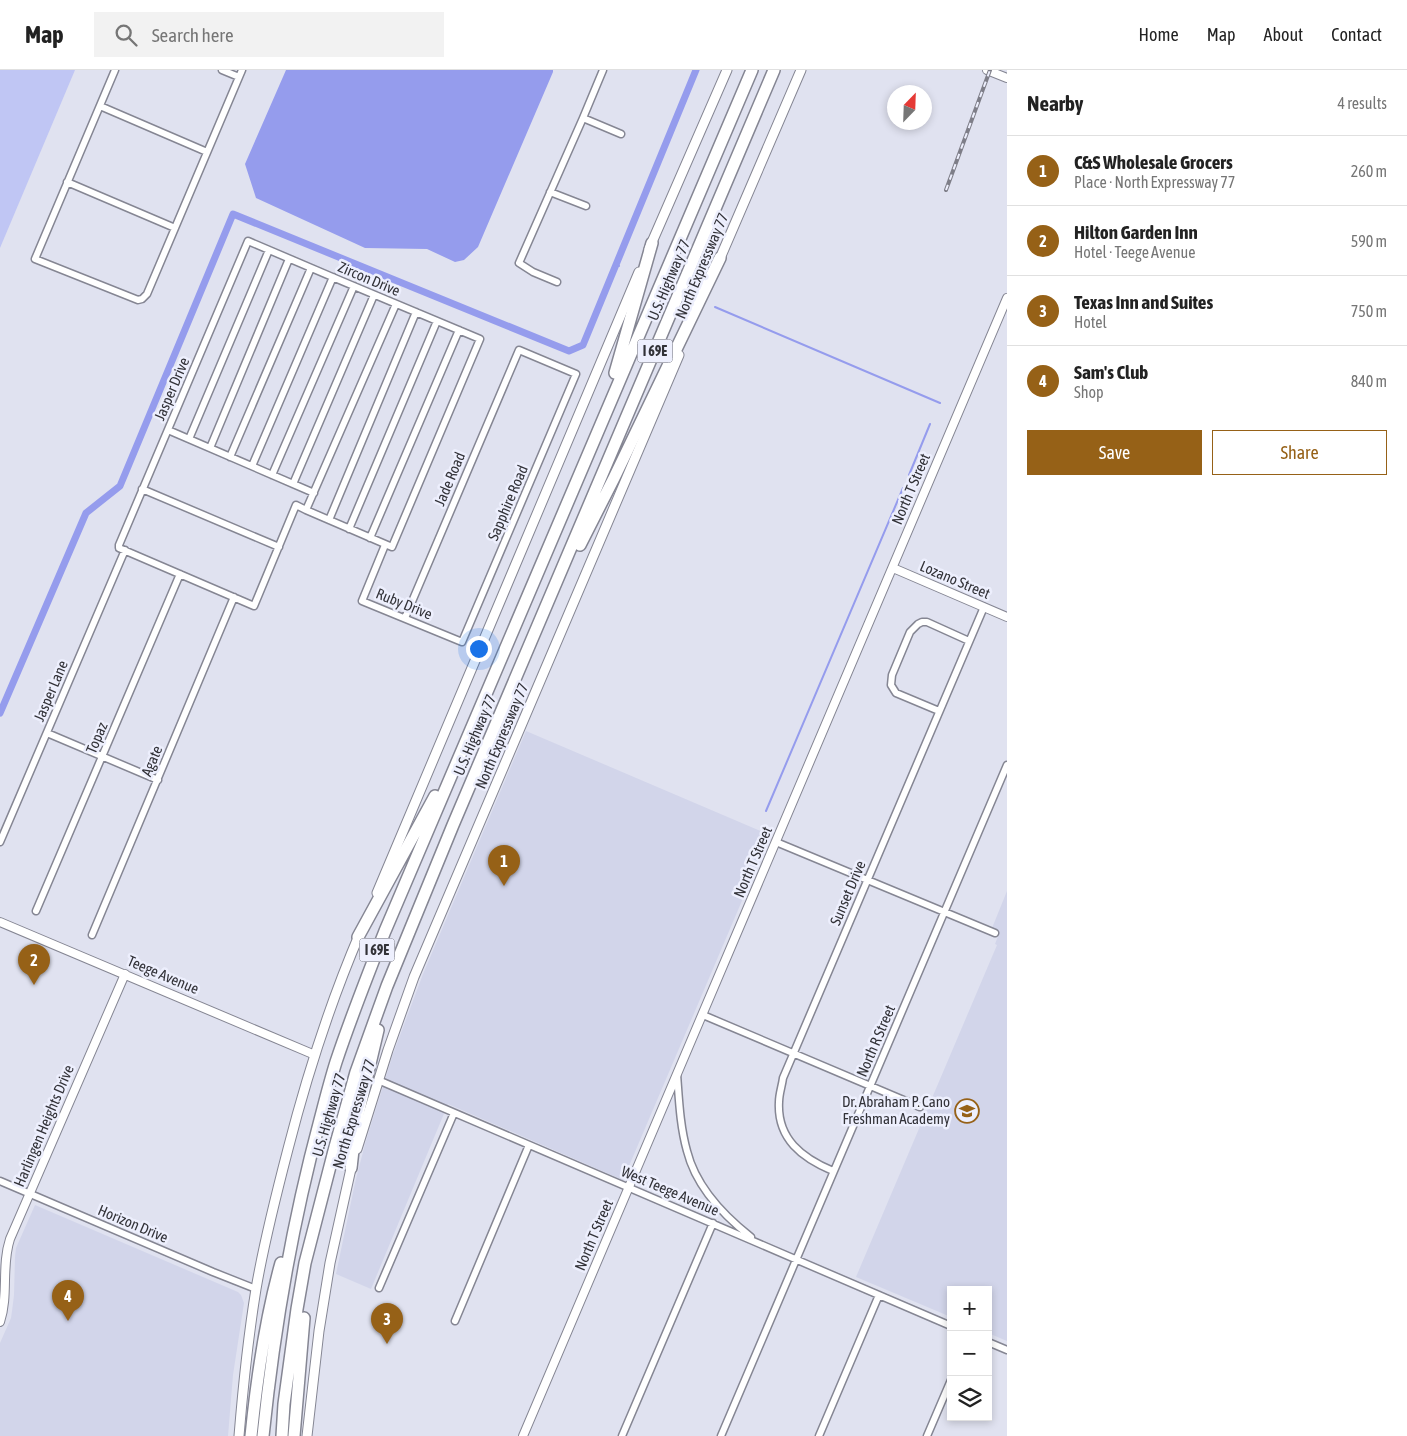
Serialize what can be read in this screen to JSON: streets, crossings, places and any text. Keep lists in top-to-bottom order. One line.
{"streets":{"highway":["U.S. Highway 77","I 69E"],"main road":["North Expressway 77"],"street":["Zircon Drive","Jasper Drive","Jade Road","North T Street","Sapphire Road","Lozano Street","Ruby Drive","Jasper Lane","Topaz","Agate","Sunset Drive","Teege Avenue","North R Street","Harlingen Heights Drive","West Teege Avenue","Horizon Drive"]},"crossings":[["North Expressway 77","West Teege Avenue"],["Zircon Drive","Jasper Drive"],["Zircon Drive","Ruby Drive"],["Jasper Drive","Jasper Lane"],["Jade Road","Sapphire Road"],["Jade Road","Ruby Drive"],["North T Street","Lozano Street"],["North T Street","West Teege Avenue"],["Sapphire Road","Ruby Drive"],["Lozano Street","Sunset Drive"],["Sunset Drive","North R Street"],["Teege Avenue","Harlingen Heights Drive"],["North R Street","West Teege Avenue"],["Harlingen Heights Drive","Horizon Drive"]],"places":{"school or university":["Dr. Abraham P. Cano Freshman Academy"]},"north":"top right","page":{"header":"Map","search":"Search here","nav":["Home","Map","About","Contact"],"heading":["Nearby","4 results"],"list":[{"mark":"1","name":"C&S Wholesale Grocers","note":"Place · North Expressway 77","value":"260 m"},{"mark":"2","name":"Hilton Garden Inn","note":"Hotel · Teege Avenue","value":"590 m"},{"mark":"3","name":"Texas Inn and Suites","note":"Hotel","value":"750 m"},{"mark":"4","name":"Sam's Club","note":"Shop","value":"840 m"}],"buttons":["Save","Share"],"pins":["1","2","4","3"],"map_buttons":["+","−"]}}
